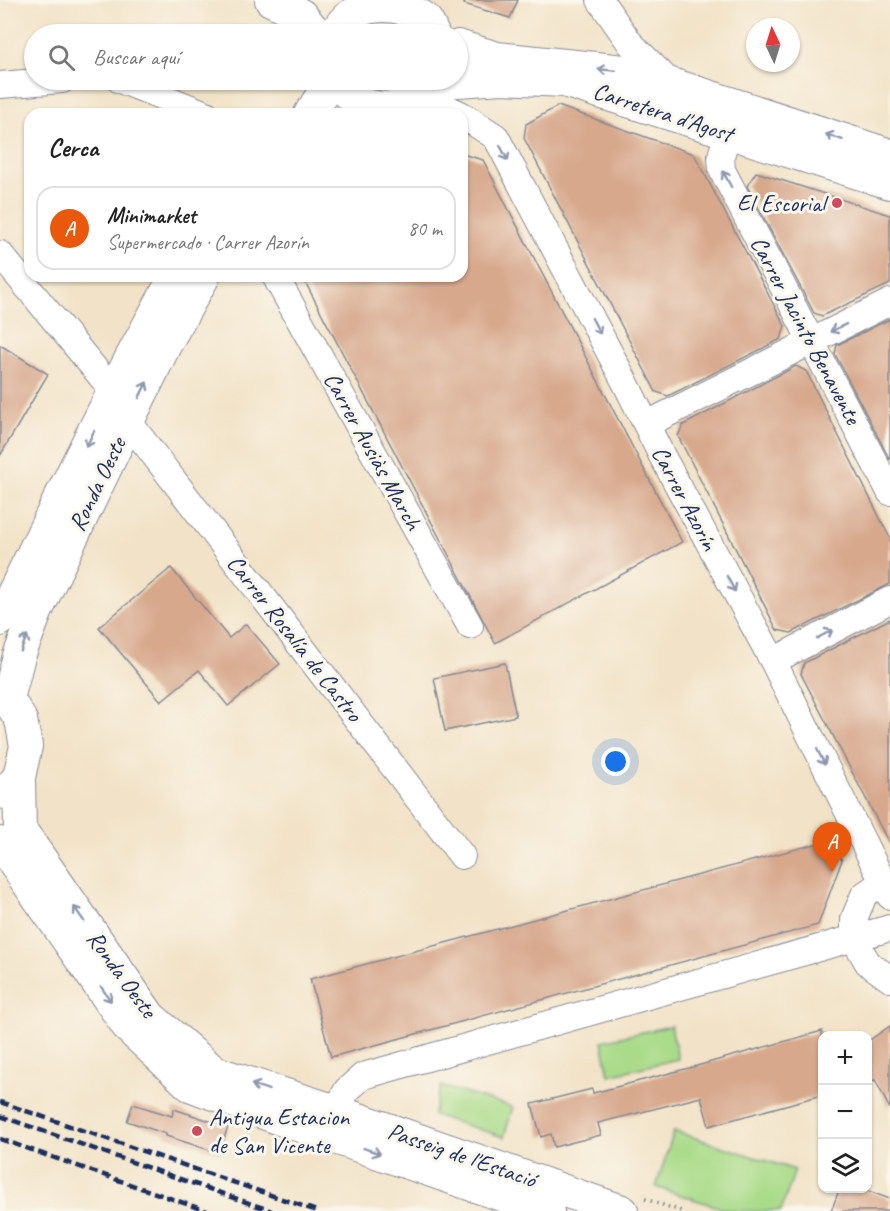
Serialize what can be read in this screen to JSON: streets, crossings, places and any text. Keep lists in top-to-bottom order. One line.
{"streets":{"main road":["Carretera d'Agost","Ronda Oeste","Passeig de l'Estació"],"street":["Carrer Jacinto Benavente","Carrer Ausiàs March","Carrer Azorín","Carrer Rosalía de Castro"]},"crossings":[["Carretera d'Agost","Carrer Jacinto Benavente"],["Ronda Oeste","Carrer Rosalía de Castro"],["Ronda Oeste","Passeig de l'Estació"]],"one_way":["Carrer Jacinto Benavente","Carrer Azorín"],"places":["El Escorial","Antigua Estacion de San Vicente"],"north":"top","page":{"search":"Buscar aquí","heading":"Cerca","list":[{"mark":"A","name":"Minimarket","note":"Supermercado · Carrer Azorín","value":"80 m"}],"pins":"A","map_buttons":["+","−"]}}
